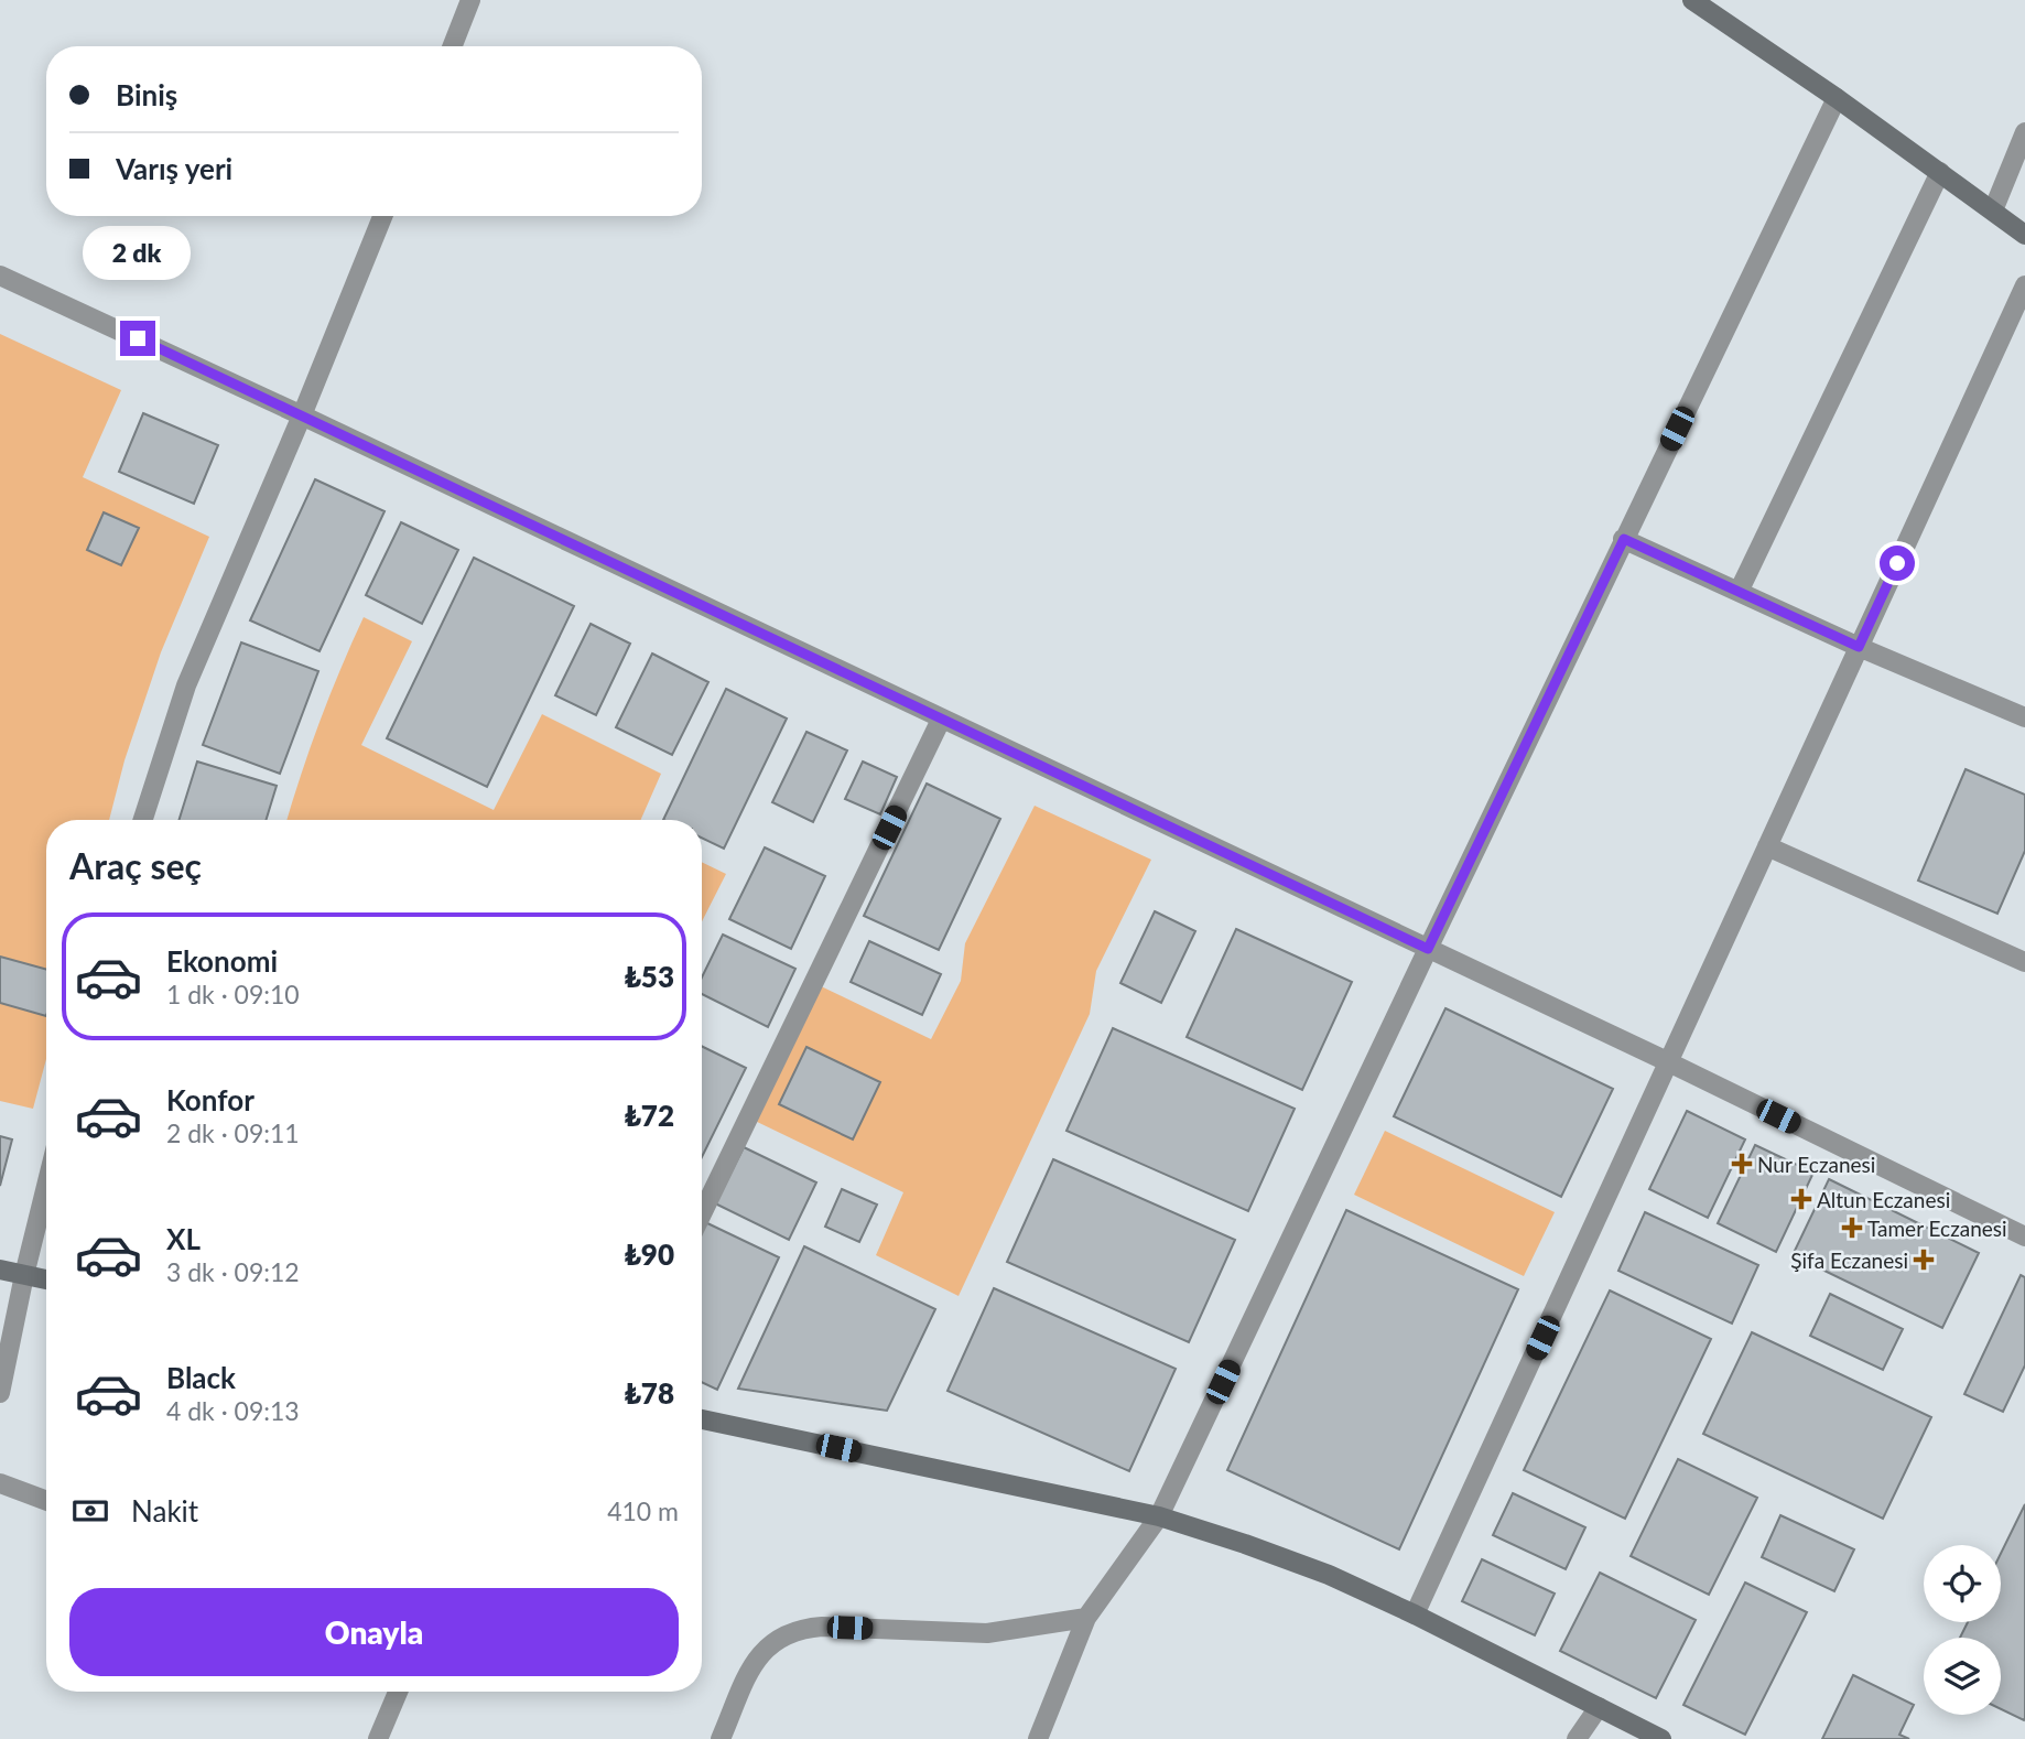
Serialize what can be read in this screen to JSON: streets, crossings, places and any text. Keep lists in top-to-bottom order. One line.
{"places":{"health":["Nur Eczanesi","Altun Eczanesi","Tamer Eczanesi","Şifa Eczanesi"]},"page":{"banner":["Biniş","Varış yeri"],"bubble":"2 dk","heading":"Araç seç","list":[{"name":"Ekonomi","note":"1 dk · 09:10","value":"₺53"},{"name":"Konfor","note":"2 dk · 09:11","value":"₺72"},{"name":"XL","note":"3 dk · 09:12","value":"₺90"},{"name":"Black","note":"4 dk · 09:13","value":"₺78"}],"pay":["Nakit","410 m"],"buttons":"Onayla"}}
